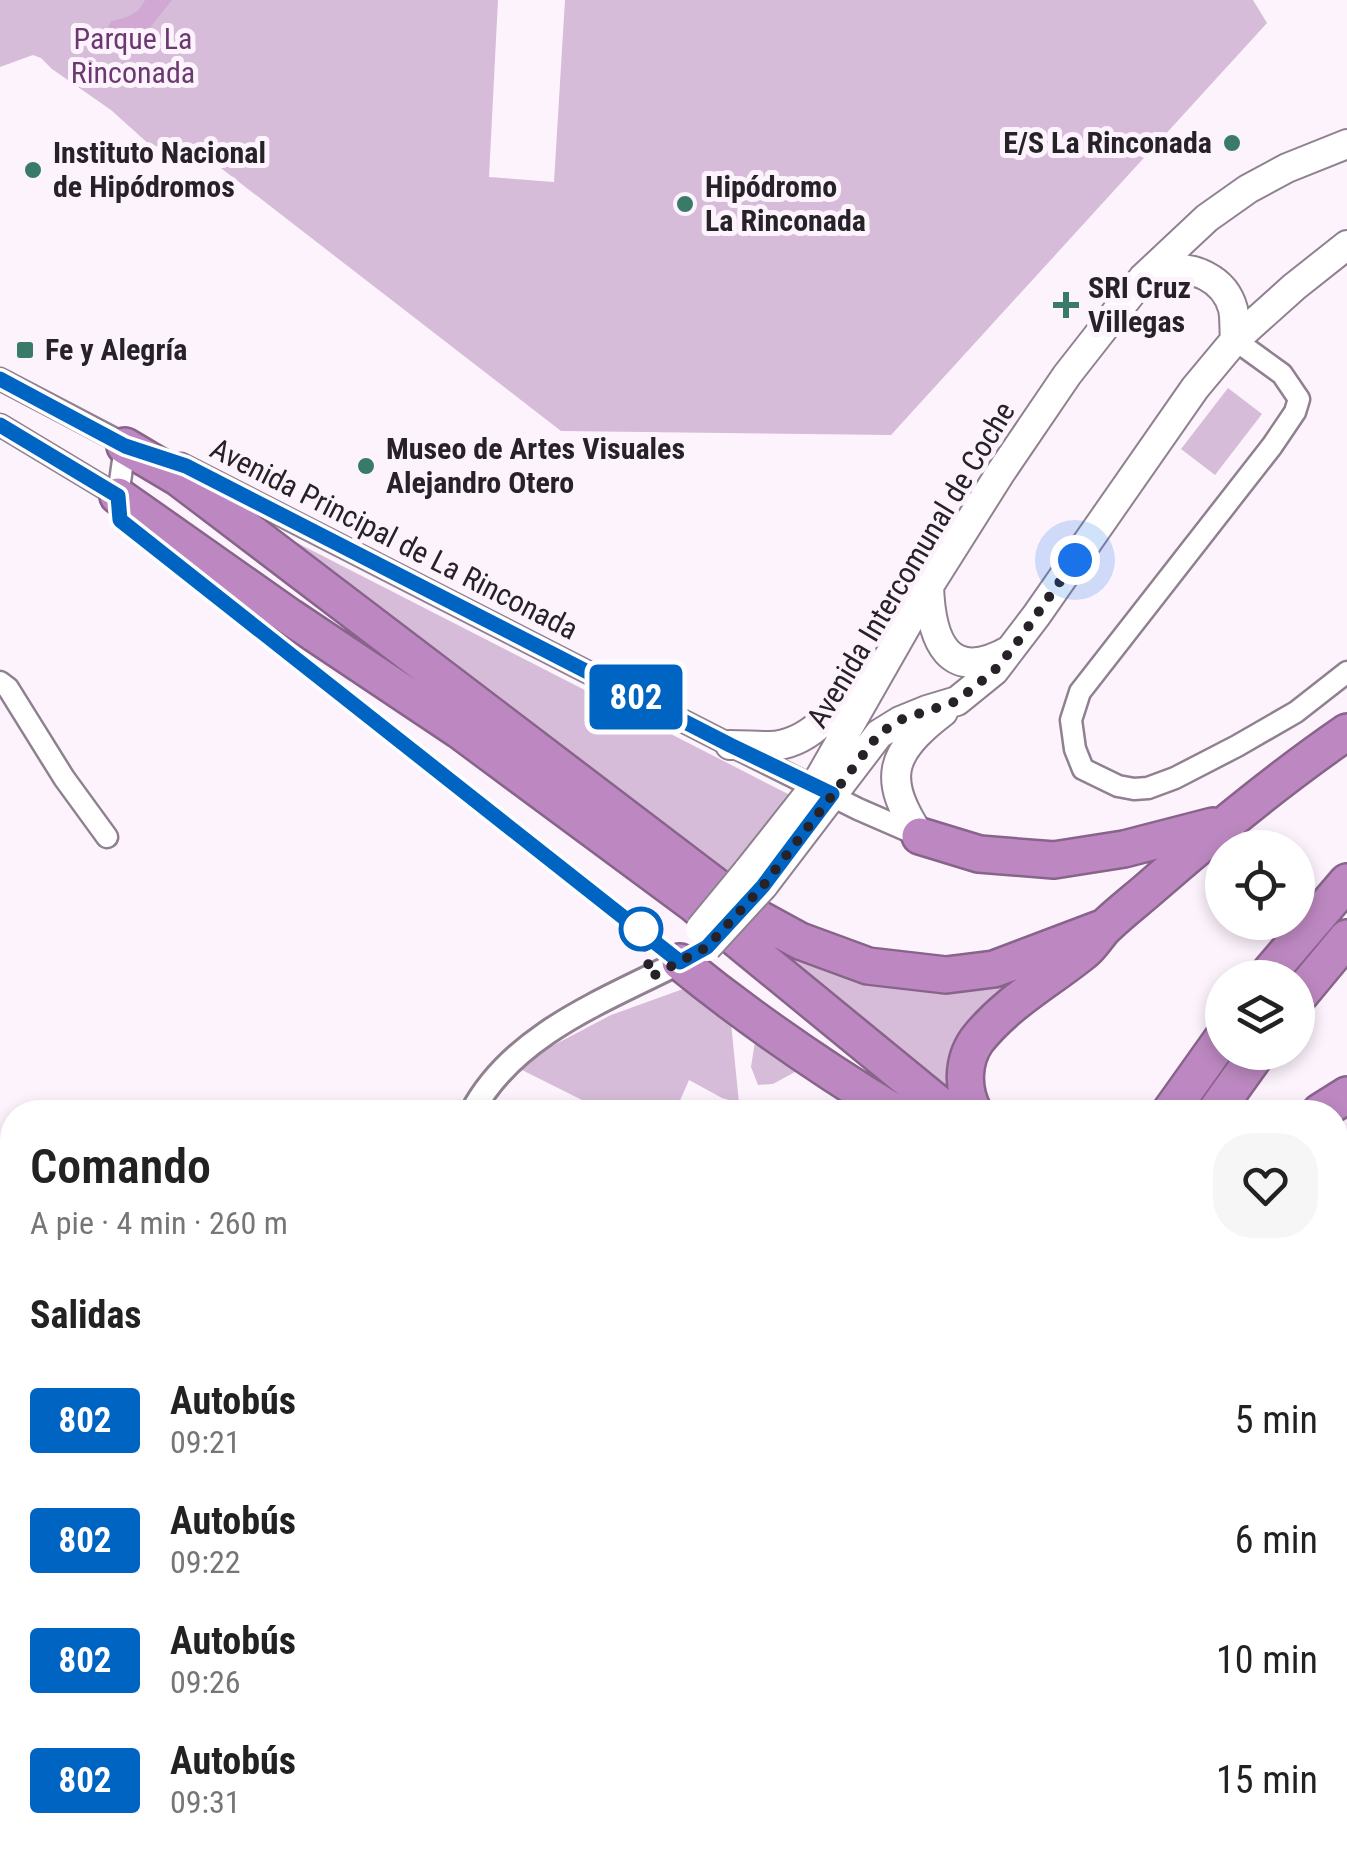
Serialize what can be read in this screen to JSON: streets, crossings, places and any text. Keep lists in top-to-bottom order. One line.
{"streets":{"main road":["Avenida Intercomunal de Coche"],"street":["Avenida Principal de La Rinconada"]},"crossings":[["Avenida Principal de La Rinconada","Avenida Intercomunal de Coche"]],"parks":["Parque La Rinconada"],"places":{"other":["E/S La Rinconada","Instituto Nacional de Hipódromos","Hipódromo La Rinconada","Museo de Artes Visuales Alejandro Otero"],"health":["SRI Cruz Villegas"],"transit":["Fe y Alegría"]},"lines":["bus line 802"],"page":{"on_map":"802","heading":[["Comando","A pie · 4 min · 260 m"],"Salidas"],"list":[{"mark":"802","name":"Autobús","note":"09:21","value":"5 min"},{"mark":"802","name":"Autobús","note":"09:22","value":"6 min"},{"mark":"802","name":"Autobús","note":"09:26","value":"10 min"},{"mark":"802","name":"Autobús","note":"09:31","value":"15 min"}]}}
